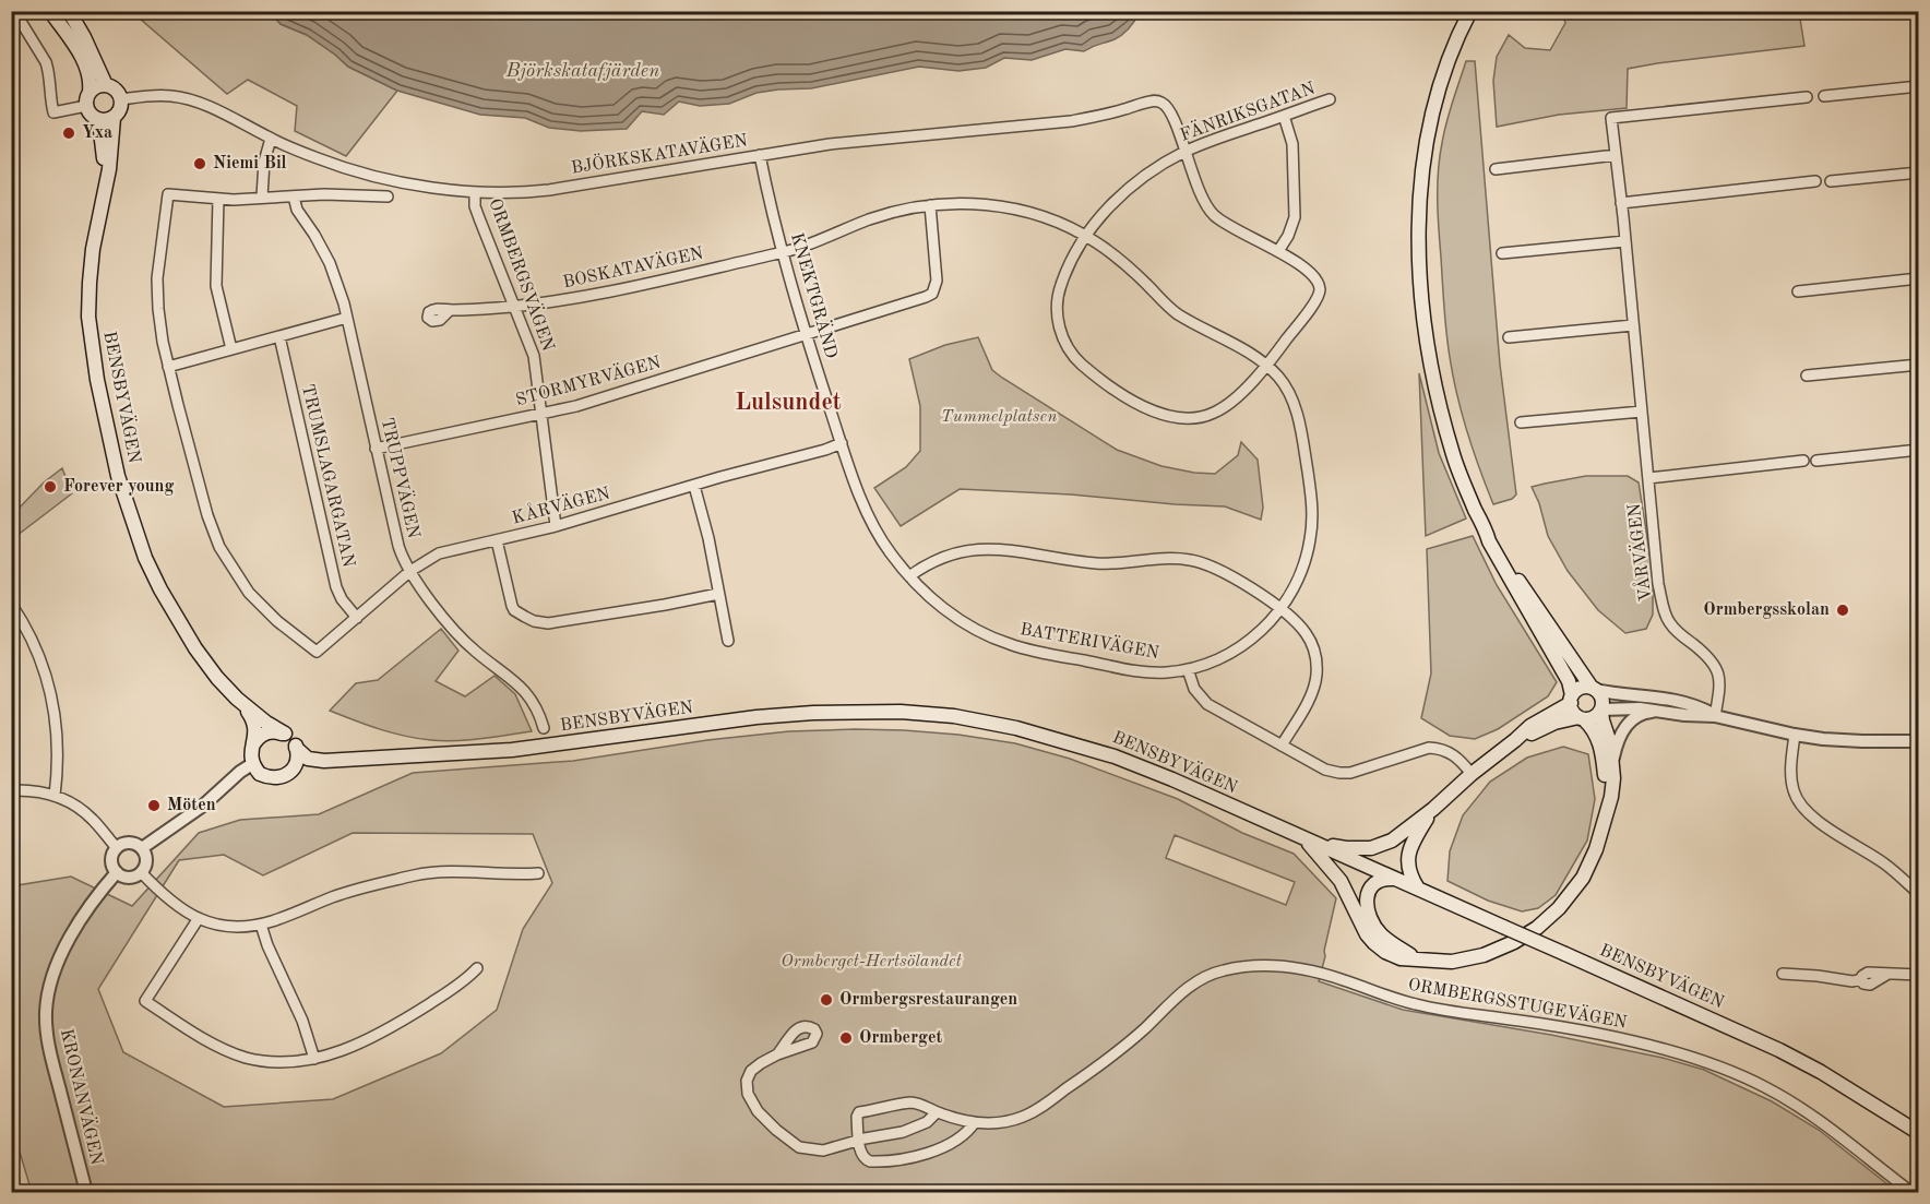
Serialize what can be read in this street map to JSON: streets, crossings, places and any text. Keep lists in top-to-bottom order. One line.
{"streets":{"main road":["BENSBYVÄGEN"],"street":["FÄNRIKSGATAN","BJÖRKSKATAVÄGEN","BOSKATAVÄGEN","ORMBERGSVÄGEN","KNEKTGRÄND","STORMYRVÄGEN","TRUMSLAGARGATAN","TRUPPVÄGEN","KÅRVÄGEN","VÅRVÄGEN","BATTERIVÄGEN","ORMBERGSSTUGEVÄGEN","KRONANVÄGEN"]},"crossings":[["FÄNRIKSGATAN","BJÖRKSKATAVÄGEN"],["FÄNRIKSGATAN","BATTERIVÄGEN"],["BJÖRKSKATAVÄGEN","ORMBERGSVÄGEN"],["BJÖRKSKATAVÄGEN","KNEKTGRÄND"],["BJÖRKSKATAVÄGEN","BENSBYVÄGEN"],["BOSKATAVÄGEN","ORMBERGSVÄGEN"],["BOSKATAVÄGEN","KNEKTGRÄND"],["BOSKATAVÄGEN","BATTERIVÄGEN"],["ORMBERGSVÄGEN","STORMYRVÄGEN"],["ORMBERGSVÄGEN","KÅRVÄGEN"],["KNEKTGRÄND","STORMYRVÄGEN"],["KNEKTGRÄND","KÅRVÄGEN"],["KNEKTGRÄND","BATTERIVÄGEN"],["STORMYRVÄGEN","TRUPPVÄGEN"],["STORMYRVÄGEN","BATTERIVÄGEN"],["TRUMSLAGARGATAN","KÅRVÄGEN"],["TRUPPVÄGEN","KÅRVÄGEN"],["KÅRVÄGEN","BATTERIVÄGEN"]],"districts":["Lulsundet"],"water":["Björkskatafjärden"],"parks":["Tummelplatsen","Ormberget-Hertsölandet"],"places":["Yxa","Niemi Bil","Forever young","Ormbergsskolan","Möten","Ormbergsrestaurangen","Ormberget"]}
